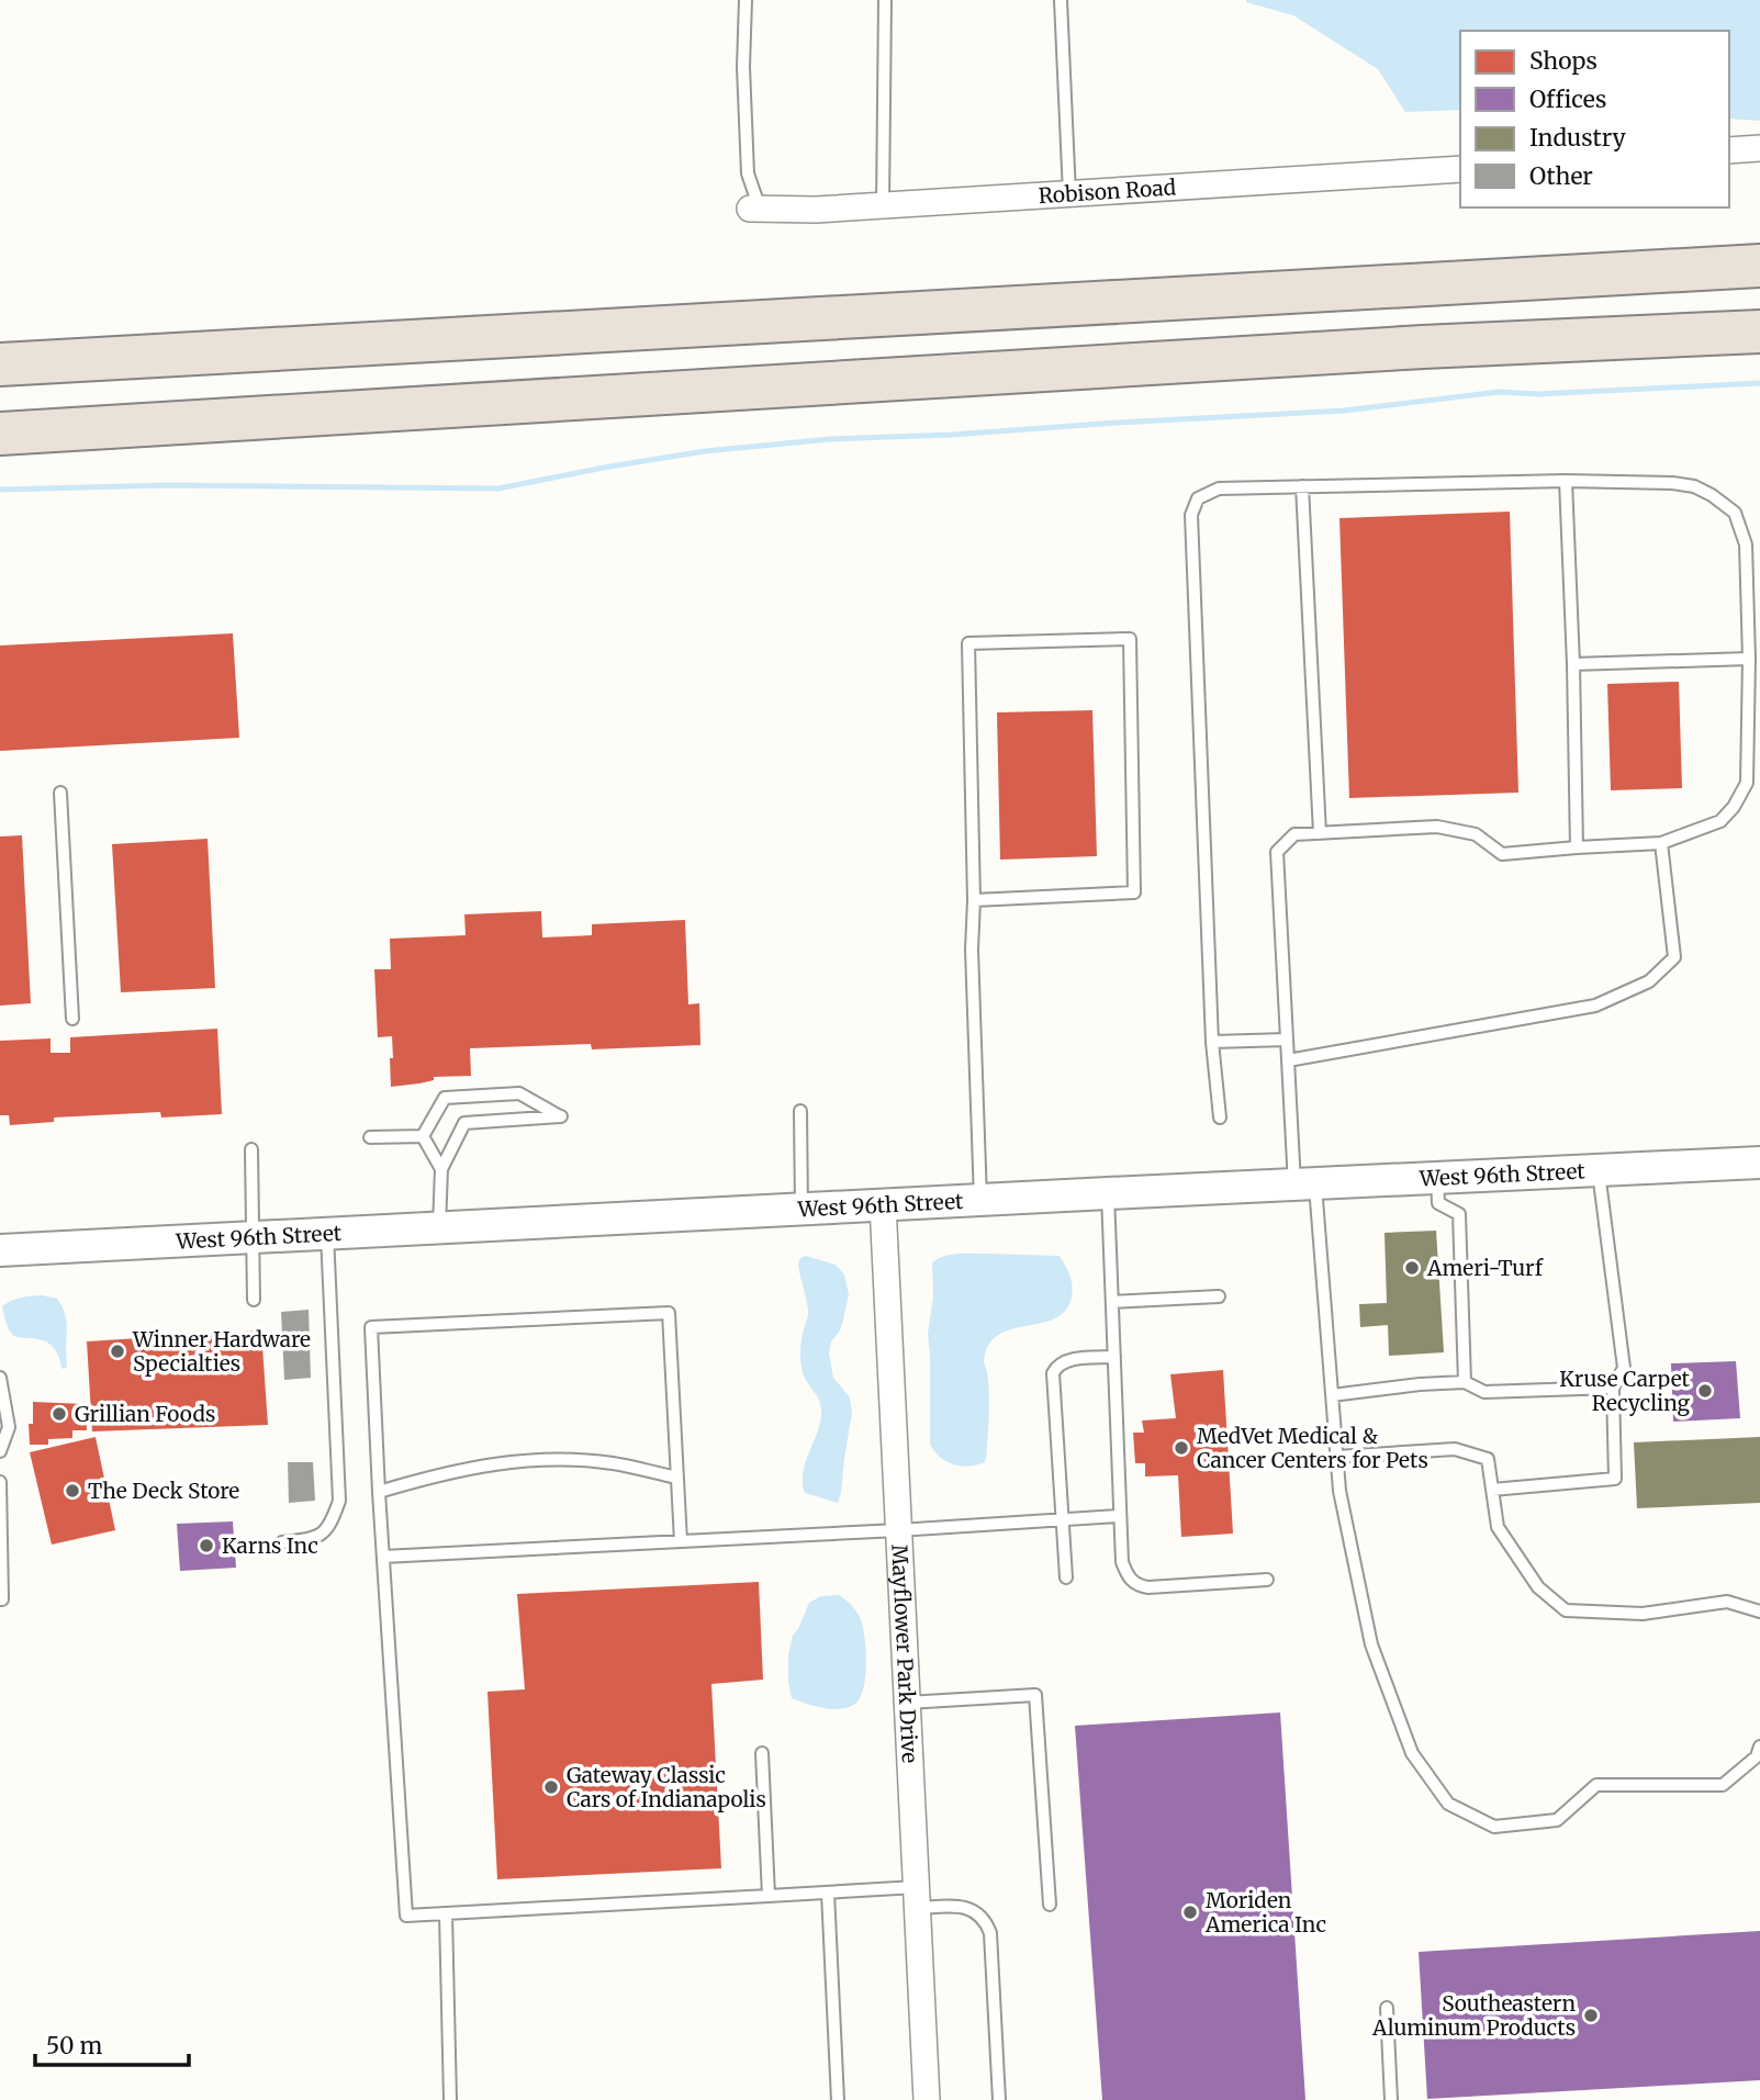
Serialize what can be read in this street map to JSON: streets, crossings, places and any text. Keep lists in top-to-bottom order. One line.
{"streets":{"street":["Robison Road","West 96th Street","Mayflower Park Drive"]},"crossings":[["West 96th Street","Mayflower Park Drive"]],"places":["Ameri-Turf","Winner Hardware Specialties","Kruse Carpet Recycling","Grillian Foods","MedVet Medical & Cancer Centers for Pets","The Deck Store","Karns Inc","Gateway Classic Cars of Indianapolis","Moriden America Inc","Southeastern Aluminum Products"],"legend":["Shops","Offices","Industry","Other"],"scale_bar":"50 m"}
